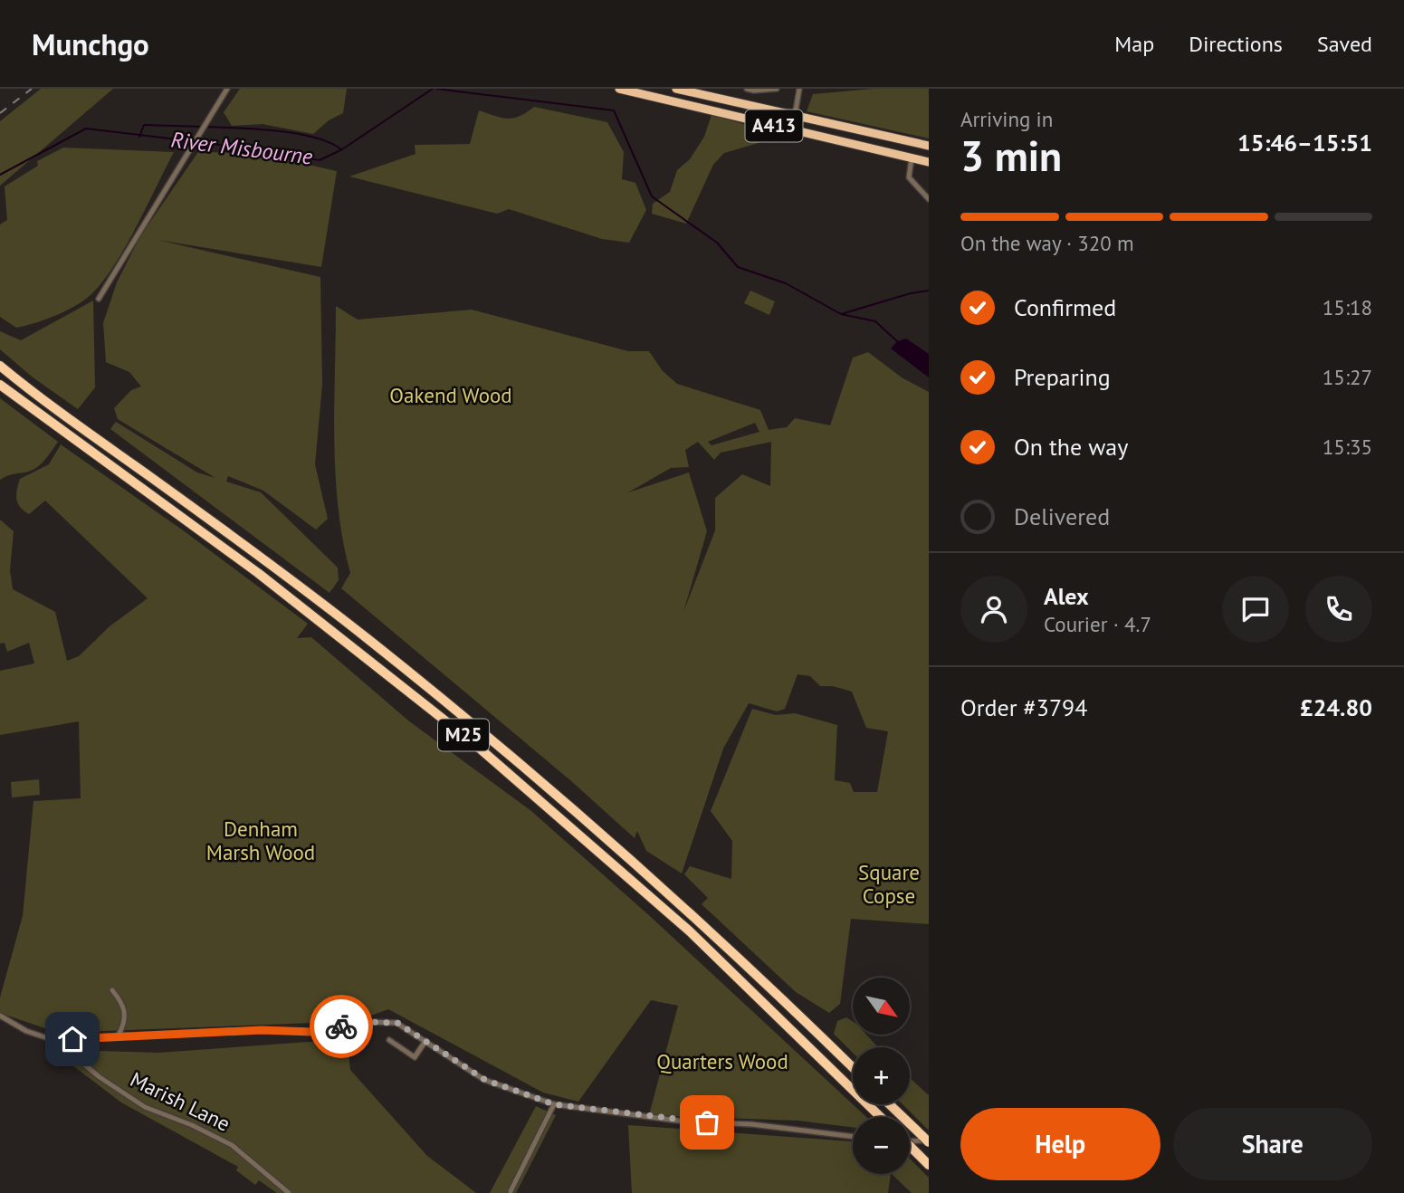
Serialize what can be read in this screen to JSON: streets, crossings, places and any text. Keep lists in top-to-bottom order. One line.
{"streets":{"highway":["A413","M25"],"street":["Marish Lane"]},"water":["River Misbourne"],"parks":["Oakend Wood","Denham Marsh Wood","Square Copse","Quarters Wood"],"north":"bottom right","page":{"header":"Munchgo","nav":["Map","Directions","Saved"],"heading":["3 min","Arriving in","15:46–15:51"],"panel":["Alex","Courier · 4.7","Order #3794","£24.80"],"bar":"On the way · 320 m","list":[["Confirmed","15:18"],["Preparing","15:27"],["On the way","15:35"],"Delivered"],"map_buttons":["+","−"],"buttons":["Help","Share"]}}
